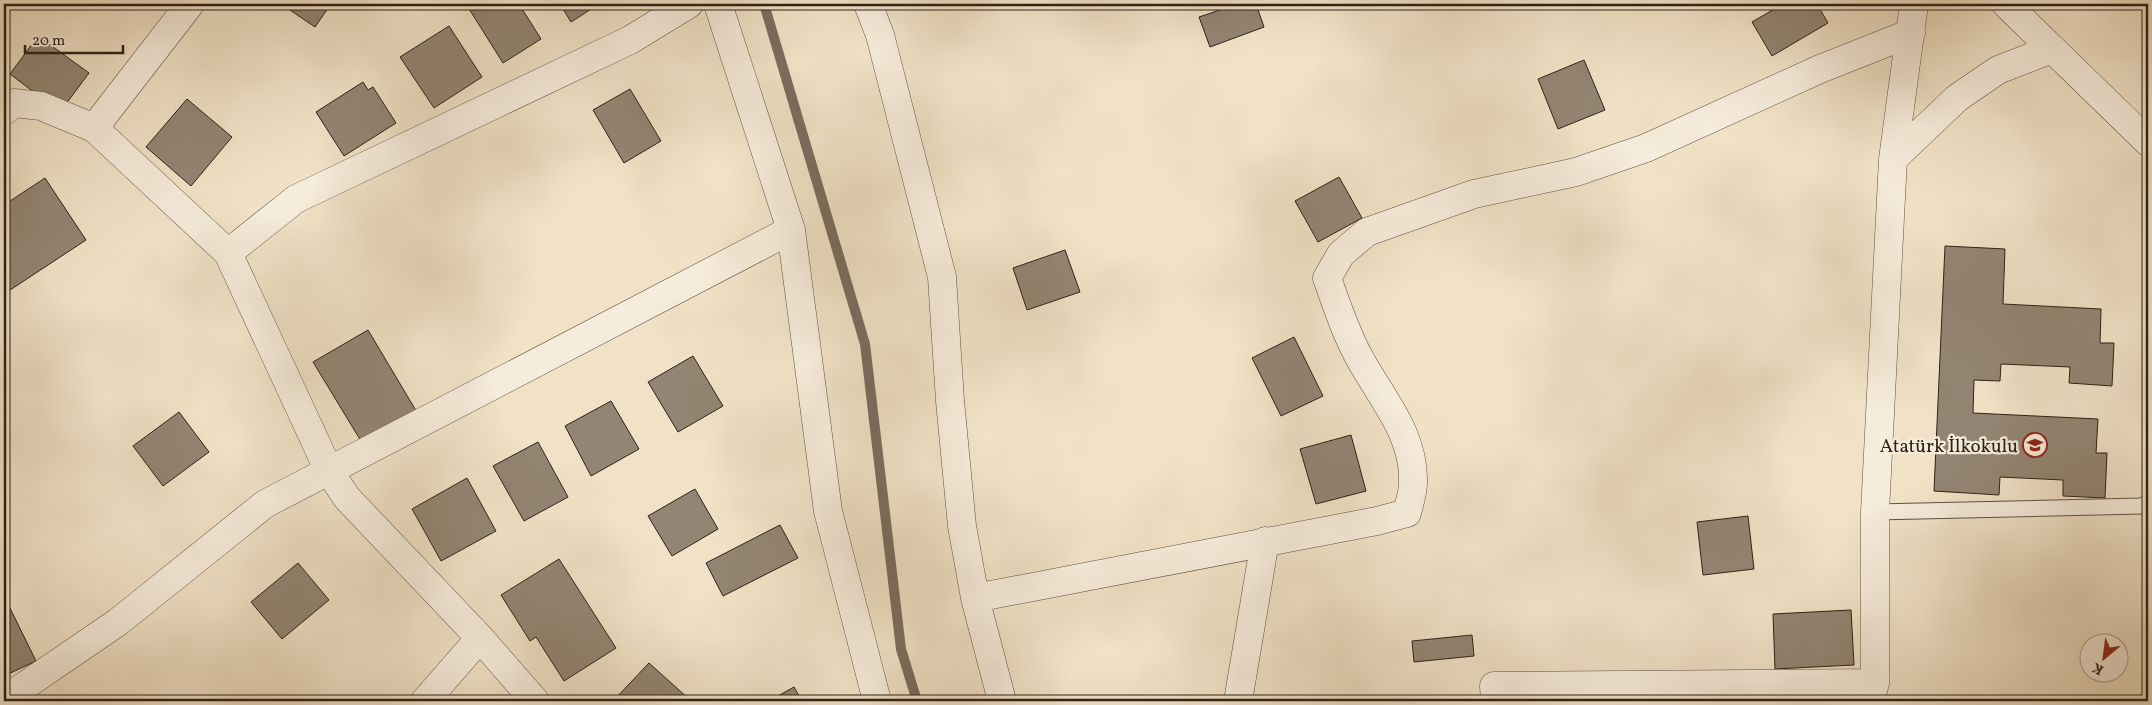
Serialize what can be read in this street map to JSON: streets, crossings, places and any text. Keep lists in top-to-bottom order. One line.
{"places":{"school or university":["Atatürk İlkokulu"]},"scale_bar":"20 m","north":"bottom left"}
